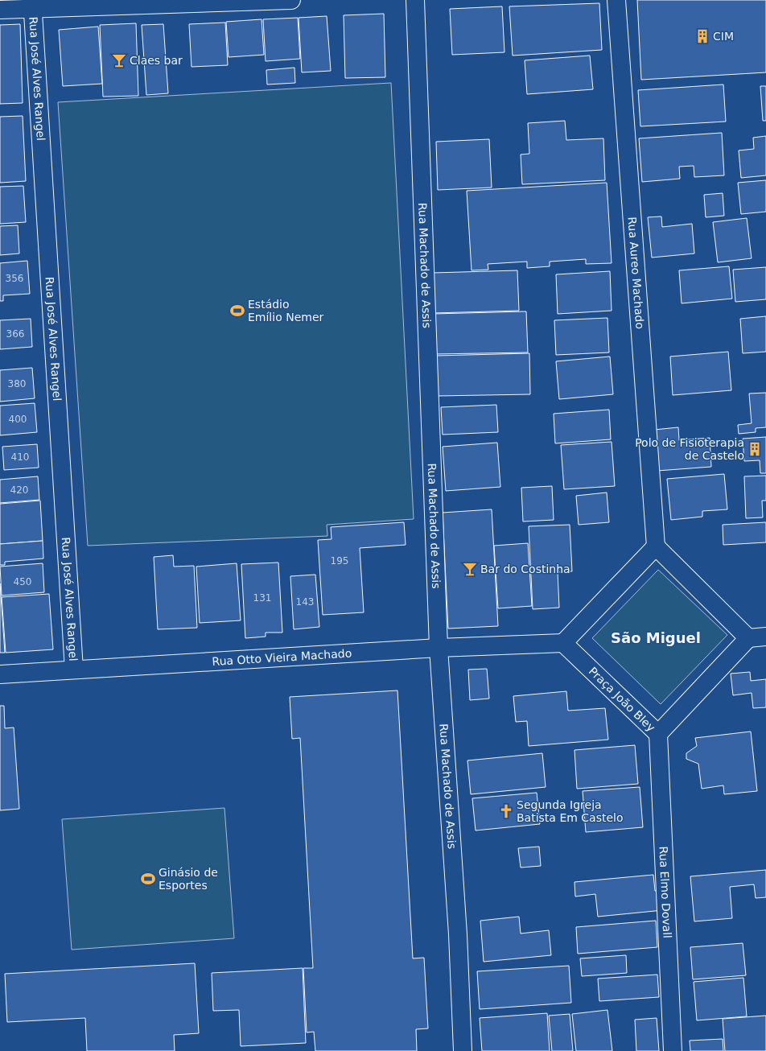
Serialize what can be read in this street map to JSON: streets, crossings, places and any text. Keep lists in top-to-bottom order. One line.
{"streets":{"street":["Rua José Alves Rangel","Rua Machado de Assis","Rua Aureo Machado","Rua Otto Vieira Machado","Praça João Bley","Rua Elmo Dovall"]},"crossings":[["Rua José Alves Rangel","Rua Otto Vieira Machado"],["Rua Machado de Assis","Rua Otto Vieira Machado"],["Rua Otto Vieira Machado","Praça João Bley"],["Praça João Bley","Rua Elmo Dovall"]],"districts":["São Miguel"],"places":{"building":["CIM","Polo de Fisioterapia de Castelo"],"bar":["Claes bar","Bar do Costinha"],"sports":["Estádio Emílio Nemer","Ginásio de Esportes"],"church":["Segunda Igreja Batista Em Castelo"]},"house_numbers":["356","366","380","400","410","420","195","450","131","143"]}
